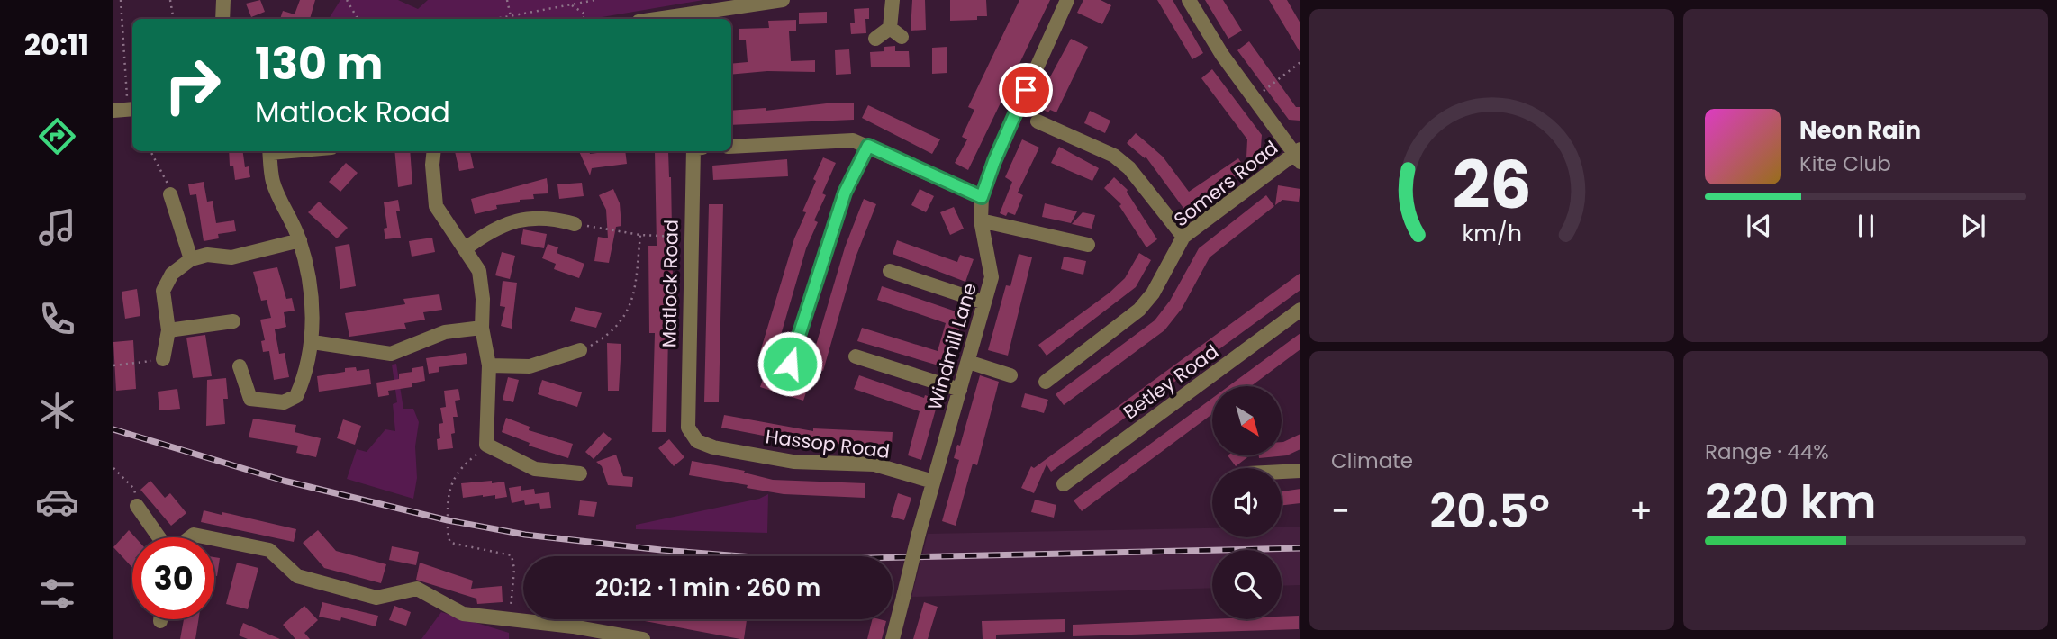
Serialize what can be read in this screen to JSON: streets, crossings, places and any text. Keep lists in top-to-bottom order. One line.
{"streets":{"street":["Somers Road","Matlock Road","Windmill Lane","Betley Road","Hassop Road"]},"crossings":[["Matlock Road","Hassop Road"],["Windmill Lane","Hassop Road"]],"north":"bottom right","page":{"tabs":"20:11","turn":["130 m","Matlock Road"],"song":["Neon Rain","Kite Club"],"tile":["Climate",["Range · 44%","220 km"]],"heat":["−","20.5°","+"],"limit":"30","trip":"20:12 · 1 min · 260 m","gauge":["26","km/h"]}}
